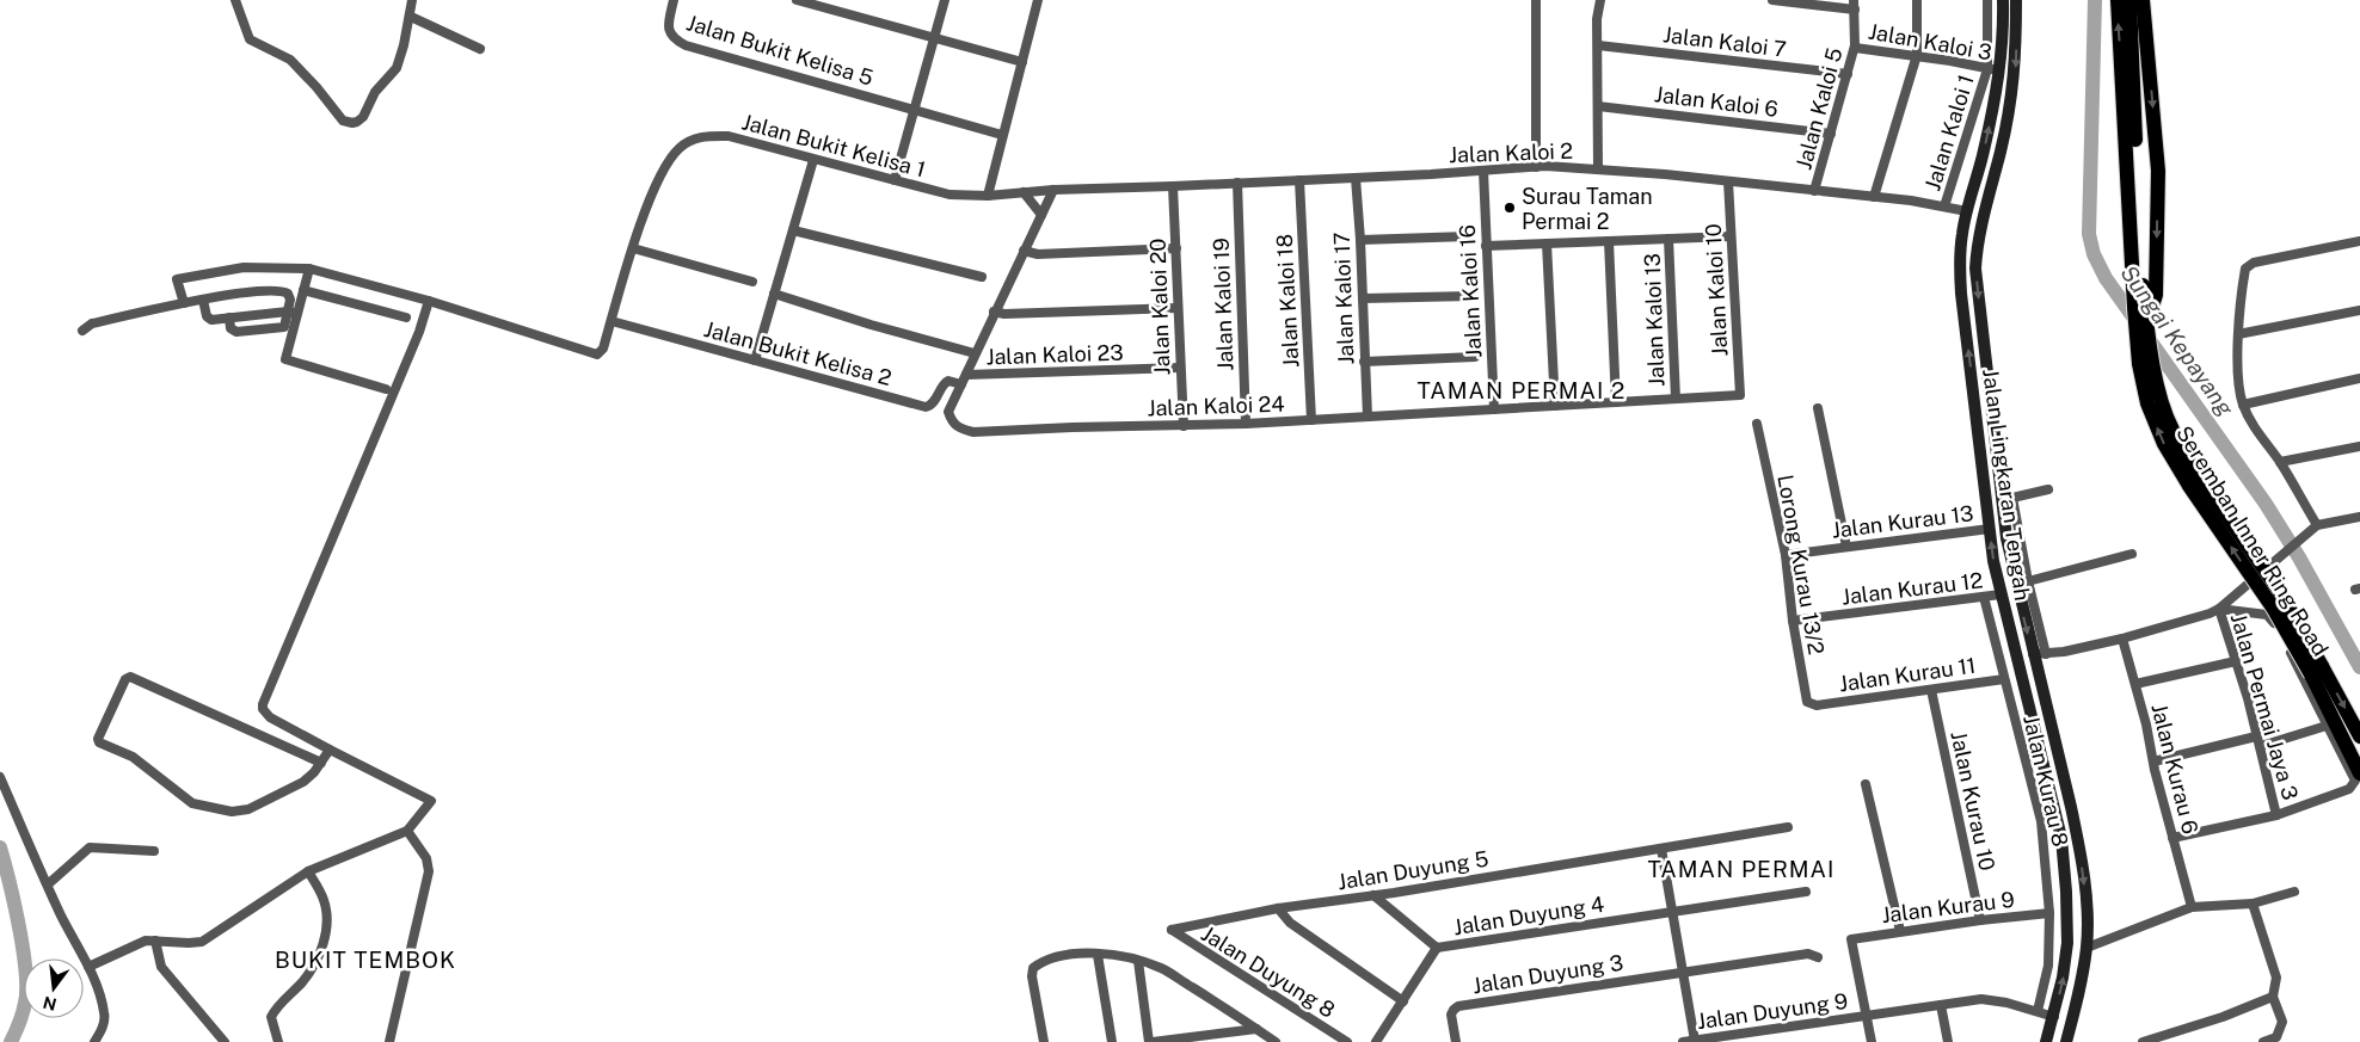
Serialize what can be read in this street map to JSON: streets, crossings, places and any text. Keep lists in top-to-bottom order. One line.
{"streets":{"main road":["Seremban Inner Ring Road"],"street":["Jalan Kaloi 7","Jalan Kaloi 3","Jalan Bukit Kelisa 5","Jalan Kaloi 6","Jalan Kaloi 5","Jalan Kaloi 1","Jalan Bukit Kelisa 1","Jalan Kaloi 2","Jalan Kaloi 10","Jalan Kaloi 16","Jalan Kaloi 17","Jalan Kaloi 18","Jalan Kaloi 19","Jalan Kaloi 20","Jalan Kaloi 13","Jalan Bukit Kelisa 2","Jalan Kaloi 23","Jalan Kaloi 24","Jalan Lingkaran Tengah","Jalan Kurau 13","Lorong Kurau 13/2","Jalan Kurau 12","Jalan Kurau 11","Jalan Permai Jaya 3","Jalan Kurau 6","Jalan Kurau 8","Jalan Kurau 10","Jalan Duyung 5","Jalan Kurau 9","Jalan Duyung 4","Jalan Duyung 8","Jalan Duyung 3","Jalan Duyung 9"]},"crossings":[["Jalan Kaloi 7","Jalan Kaloi 5"],["Jalan Kaloi 3","Jalan Kaloi 5"],["Jalan Kaloi 3","Jalan Kaloi 1"],["Jalan Kaloi 3","Jalan Lingkaran Tengah"],["Jalan Kaloi 6","Jalan Kaloi 5"],["Jalan Kaloi 5","Jalan Kaloi 2"],["Jalan Kaloi 1","Jalan Kaloi 2"],["Jalan Bukit Kelisa 1","Jalan Kaloi 2"],["Jalan Bukit Kelisa 1","Jalan Bukit Kelisa 2"],["Jalan Bukit Kelisa 1","Jalan Kaloi 24"],["Jalan Kaloi 2","Jalan Kaloi 10"],["Jalan Kaloi 2","Jalan Kaloi 16"],["Jalan Kaloi 2","Jalan Kaloi 17"],["Jalan Kaloi 2","Jalan Kaloi 18"],["Jalan Kaloi 2","Jalan Kaloi 19"],["Jalan Kaloi 2","Jalan Kaloi 20"],["Jalan Kaloi 2","Jalan Kaloi 24"],["Jalan Kaloi 2","Jalan Lingkaran Tengah"],["Jalan Kaloi 10","Jalan Kaloi 24"],["Jalan Kaloi 16","Jalan Kaloi 24"],["Jalan Kaloi 17","Jalan Kaloi 24"],["Jalan Kaloi 18","Jalan Kaloi 24"],["Jalan Kaloi 19","Jalan Kaloi 24"],["Jalan Kaloi 20","Jalan Kaloi 23"],["Jalan Kaloi 20","Jalan Kaloi 24"],["Jalan Kaloi 13","Jalan Kaloi 24"],["Jalan Bukit Kelisa 2","Jalan Kaloi 23"],["Jalan Bukit Kelisa 2","Jalan Kaloi 24"],["Jalan Kaloi 23","Jalan Kaloi 24"],["Jalan Lingkaran Tengah","Jalan Kurau 13"],["Jalan Lingkaran Tengah","Jalan Kurau 12"],["Jalan Lingkaran Tengah","Jalan Duyung 9"],["Jalan Kurau 13","Lorong Kurau 13/2"],["Lorong Kurau 13/2","Jalan Kurau 12"],["Lorong Kurau 13/2","Jalan Kurau 11"],["Jalan Kurau 12","Jalan Kurau 8"],["Jalan Kurau 11","Jalan Kurau 8"],["Jalan Kurau 11","Jalan Kurau 10"],["Jalan Kurau 8","Jalan Kurau 9"],["Jalan Kurau 8","Jalan Duyung 9"],["Jalan Kurau 10","Jalan Kurau 9"],["Jalan Duyung 5","Jalan Duyung 4"],["Jalan Duyung 5","Jalan Duyung 8"],["Jalan Kurau 9","Jalan Duyung 9"]],"districts":["TAMAN PERMAI 2","TAMAN PERMAI","BUKIT TEMBOK"],"water":["Sungai Kepayang"],"places":["Surau Taman Permai 2"],"north":"bottom"}
